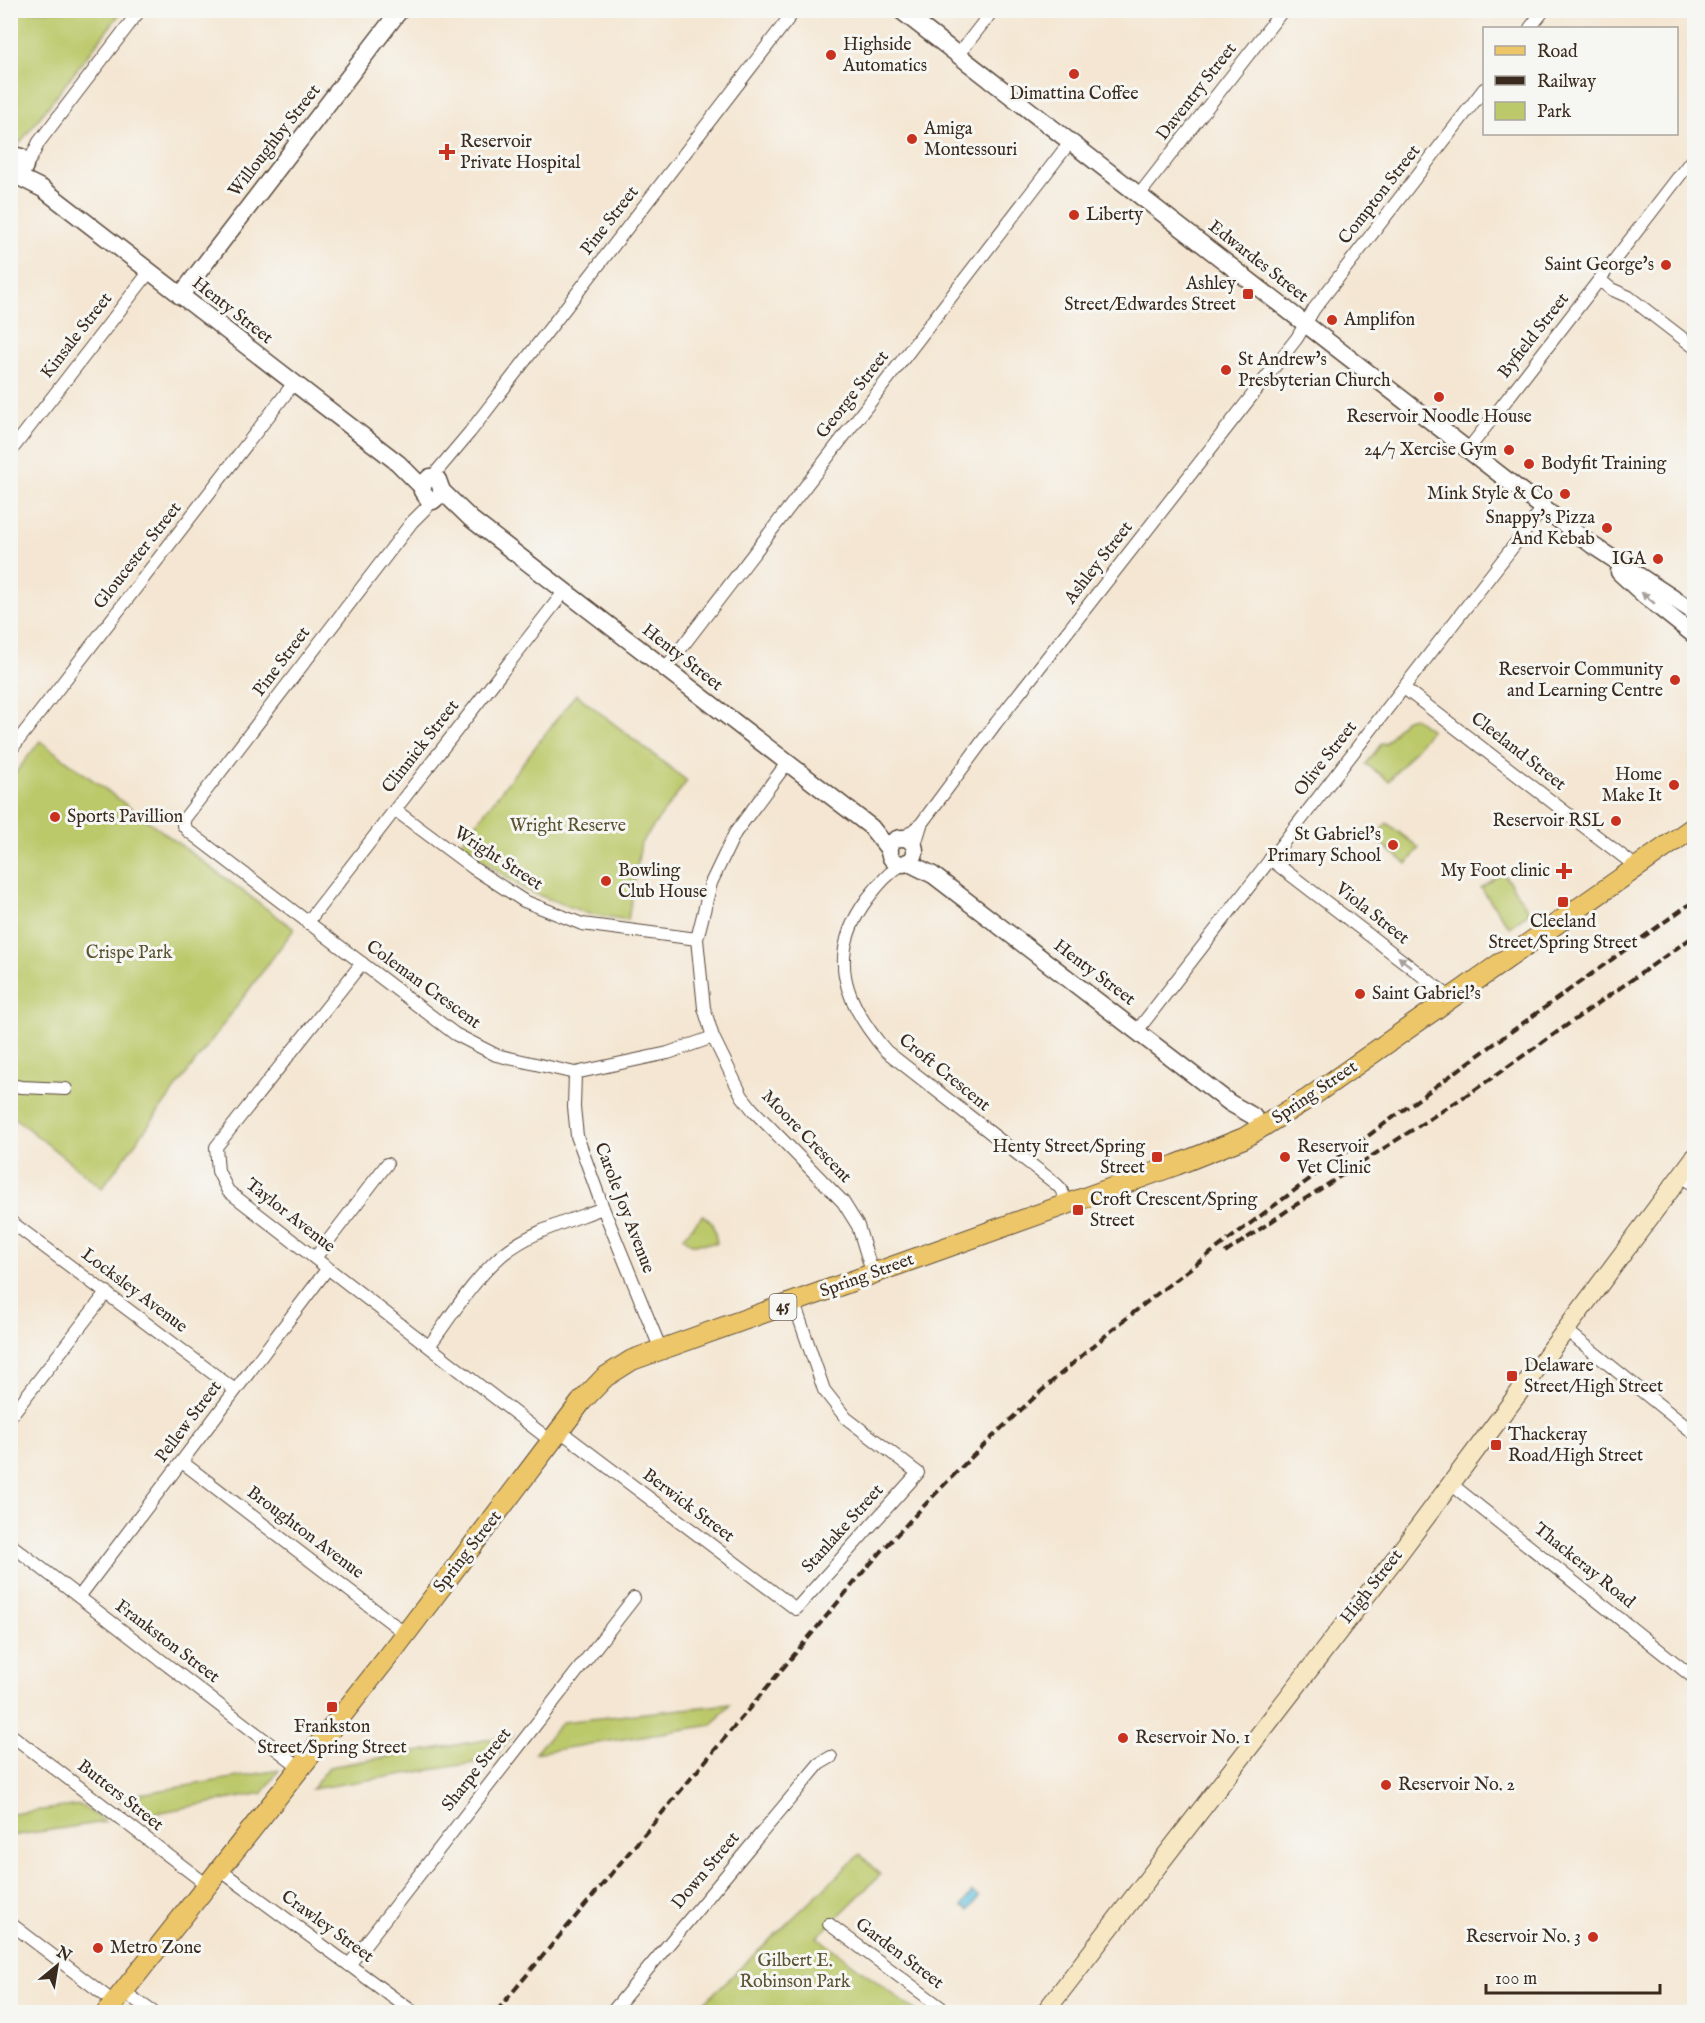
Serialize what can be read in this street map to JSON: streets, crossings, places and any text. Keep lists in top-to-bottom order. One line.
{"streets":{"main road":["Spring Street","45","High Street"],"street":["Daventry Street","Willoughby Street","Compton Street","Pine Street","Edwardes Street","Henty Street","Kinsale Street","Byfield Street","George Street","Gloucester Street","Ashley Street","Clinnick Street","Cleeland Street","Olive Street","Wright Street","Viola Street","Coleman Crescent","Croft Crescent","Moore Crescent","Carole Joy Avenue","Taylor Avenue","Locksley Avenue","Pellew Street","Berwick Street","Stanlake Street","Broughton Avenue","Thackeray Road","Frankston Street","Sharpe Street","Butters Street","Down Street","Crawley Street","Garden Street"]},"crossings":[["Daventry Street","Edwardes Street"],["Willoughby Street","Henty Street"],["Compton Street","Edwardes Street"],["Compton Street","Ashley Street"],["Pine Street","Henty Street"],["Pine Street","Coleman Crescent"],["Edwardes Street","Byfield Street"],["Edwardes Street","George Street"],["Edwardes Street","Ashley Street"],["Edwardes Street","Olive Street"],["Henty Street","Kinsale Street"],["Henty Street","George Street"],["Henty Street","Gloucester Street"],["Henty Street","Ashley Street"],["Henty Street","Clinnick Street"],["Henty Street","Olive Street"],["Henty Street","Croft Crescent"],["Henty Street","Spring Street"],["Henty Street","Moore Crescent"],["Ashley Street","Croft Crescent"],["Clinnick Street","Wright Street"],["Clinnick Street","Coleman Crescent"],["Cleeland Street","Olive Street"],["Cleeland Street","Spring Street"],["Olive Street","Viola Street"],["Wright Street","Moore Crescent"],["Viola Street","Spring Street"],["Coleman Crescent","Moore Crescent"],["Coleman Crescent","Carole Joy Avenue"],["Coleman Crescent","Taylor Avenue"],["Croft Crescent","Spring Street"],["Spring Street","Moore Crescent"],["Spring Street","Carole Joy Avenue"],["Spring Street","Taylor Avenue"],["Spring Street","Berwick Street"],["Spring Street","Stanlake Street"],["Spring Street","Broughton Avenue"],["Spring Street","Frankston Street"],["Spring Street","Butters Street"],["Spring Street","Crawley Street"],["Taylor Avenue","Pellew Street"],["Taylor Avenue","Berwick Street"],["Locksley Avenue","Pellew Street"],["Pellew Street","Broughton Avenue"],["Pellew Street","Frankston Street"],["Berwick Street","Stanlake Street"],["Thackeray Road","High Street"],["Sharpe Street","Crawley Street"],["Butters Street","Crawley Street"]],"one_way":["Viola Street"],"parks":["Wright Reserve","Crispe Park","Gilbert E. Robinson Park"],"places":{"other":["Highside Automatics","Dimattina Coffee","Amiga Montessouri","Liberty","Saint George's","Amplifon","St Andrew's Presbyterian Church","Reservoir Noodle House","24/7 Xercise Gym","Bodyfit Training","Mink Style & Co","Snappy's Pizza And Kebab","IGA","Reservoir Community and Learning Centre","Home Make It","Sports Pavillion","Reservoir RSL","St Gabriel's Primary School","Bowling Club House","Saint Gabriel's","Reservoir Vet Clinic","Reservoir No. 1","Reservoir No. 2","Reservoir No. 3","Metro Zone"],"health":["Reservoir Private Hospital","My Foot clinic"],"transit":["Ashley Street/Edwardes Street","Cleeland Street/Spring Street","Henty Street/Spring Street","Croft Crescent/Spring Street","Delaware Street/High Street","Thackeray Road/High Street","Frankston Street/Spring Street"]},"legend":["Road","Railway","Park"],"scale_bar":"100 m","north":"top right"}
